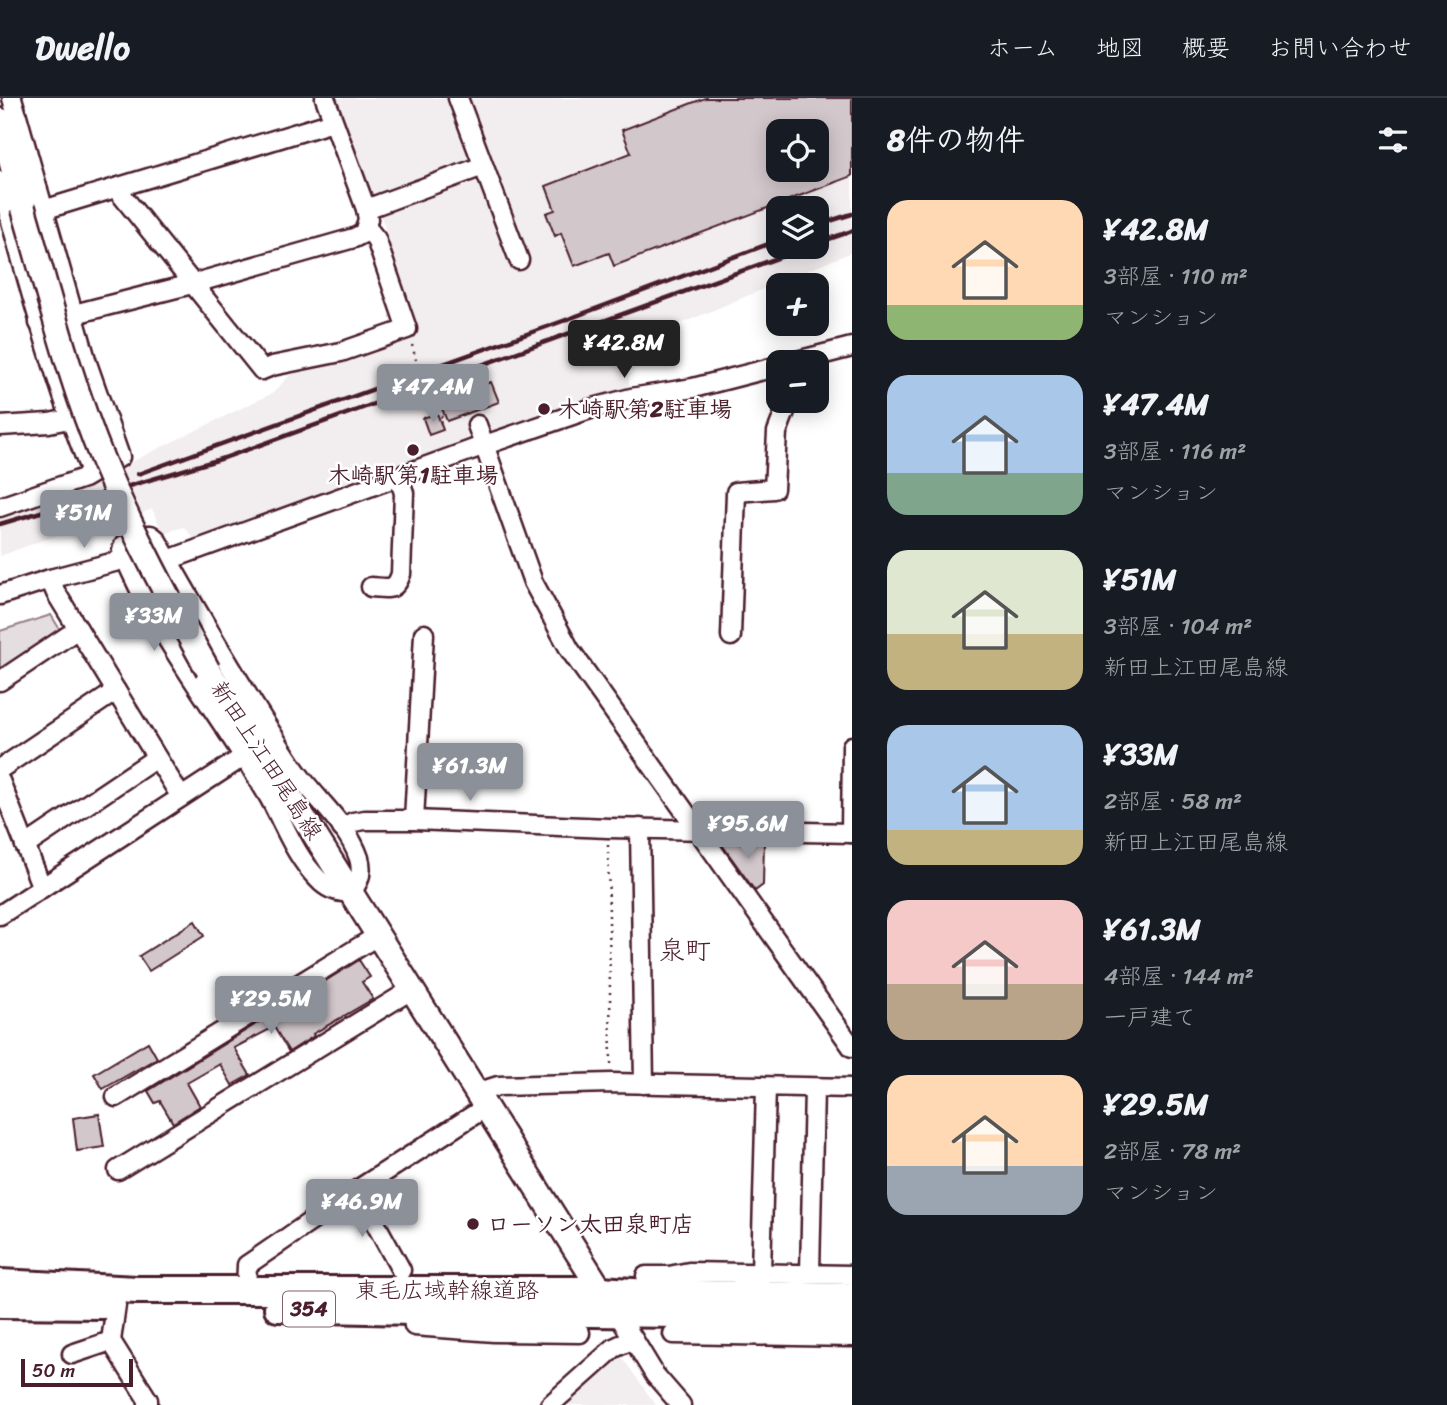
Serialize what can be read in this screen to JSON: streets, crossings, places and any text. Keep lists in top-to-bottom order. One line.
{"streets":{"highway":["東毛広域幹線道路","354"],"main road":["新田上江田尾島線"]},"crossings":[["新田上江田尾島線","東毛広域幹線道路"]],"districts":["泉町"],"places":["木崎駅第2駐車場","木崎駅第1駐車場","ローソン太田泉町店"],"scale_bar":"50 m","page":{"header":"Dwello","nav":["ホーム","地図","概要","お問い合わせ"],"heading":"8件の物件","map_buttons":["+","−"],"list":[{"name":"¥42.8M","note":"3部屋 · 110 m² · マンション"},{"name":"¥47.4M","note":"3部屋 · 116 m² · マンション"},{"name":"¥51M","note":"3部屋 · 104 m² · 新田上江田尾島線"},{"name":"¥33M","note":"2部屋 · 58 m² · 新田上江田尾島線"},{"name":"¥61.3M","note":"4部屋 · 144 m² · 一戸建て"},{"name":"¥29.5M","note":"2部屋 · 78 m² · マンション"}],"price":["¥42.8M","¥47.4M","¥51M","¥33M","¥61.3M","¥95.6M","¥29.5M","¥46.9M"],"scale":"50 m"}}
